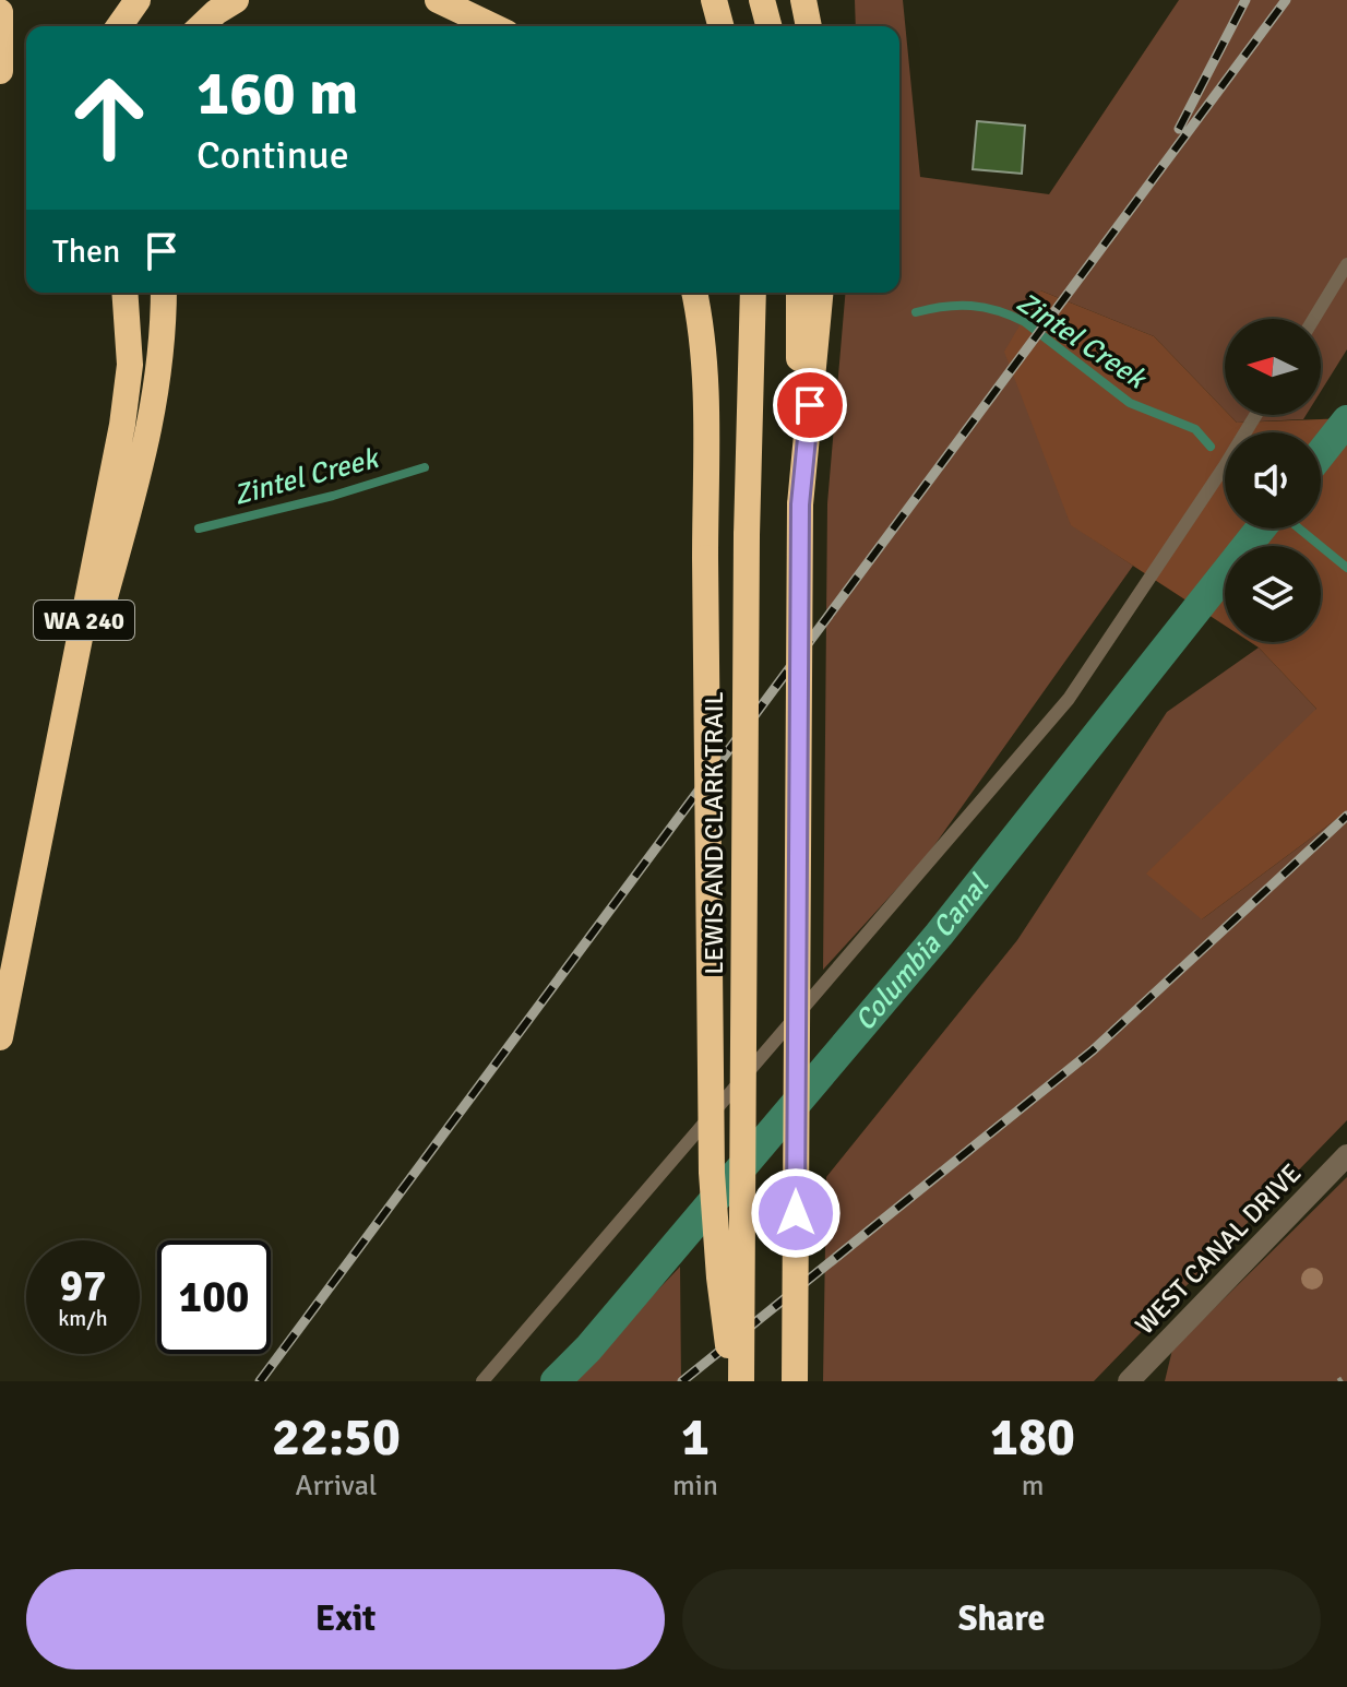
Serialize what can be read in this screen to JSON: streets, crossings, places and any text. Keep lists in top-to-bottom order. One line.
{"streets":{"highway":["WA 240","LEWIS AND CLARK TRAIL"],"street":["WEST CANAL DRIVE"]},"water":["Zintel Creek","Columbia Canal"],"north":"left","page":{"turn":["160 m","Continue"],"then":"Then","speed":"97 km/h","limit":"100","eta":["22:50","Arrival","1","min","180","m"],"buttons":["Exit","Share"]}}
